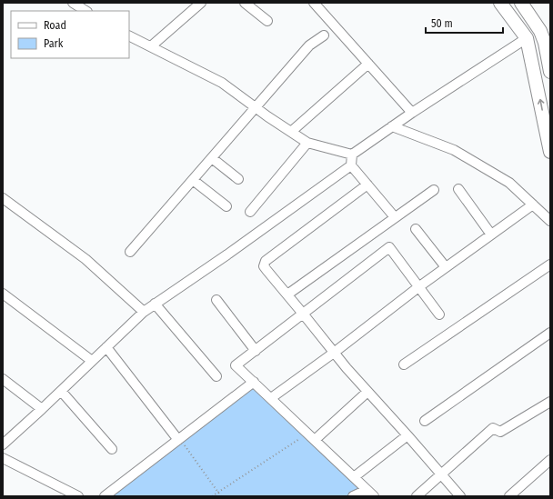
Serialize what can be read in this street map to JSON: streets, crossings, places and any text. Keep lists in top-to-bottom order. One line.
{"legend":["Road","Park"],"scale_bar":"50 m"}
